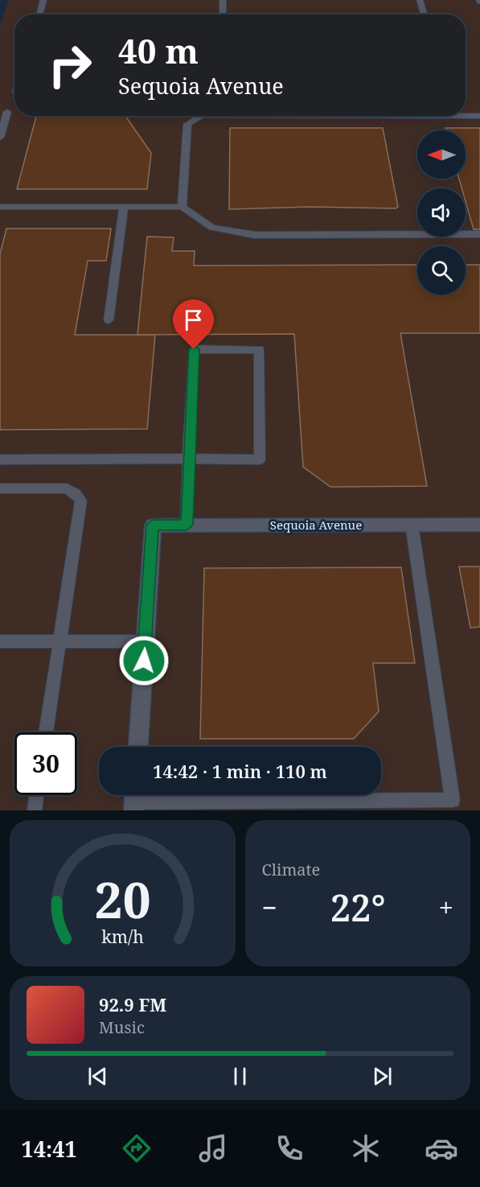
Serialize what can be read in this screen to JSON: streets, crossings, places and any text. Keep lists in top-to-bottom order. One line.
{"streets":{"street":["Sequoia Avenue"]},"north":"left","page":{"turn":["40 m","Sequoia Avenue"],"limit":"30","trip":"14:42 · 1 min · 110 m","tile":"Climate","heat":["−","22°","+"],"song":["92.9 FM","Music"],"tabs":"14:41","gauge":["20","km/h"]}}
